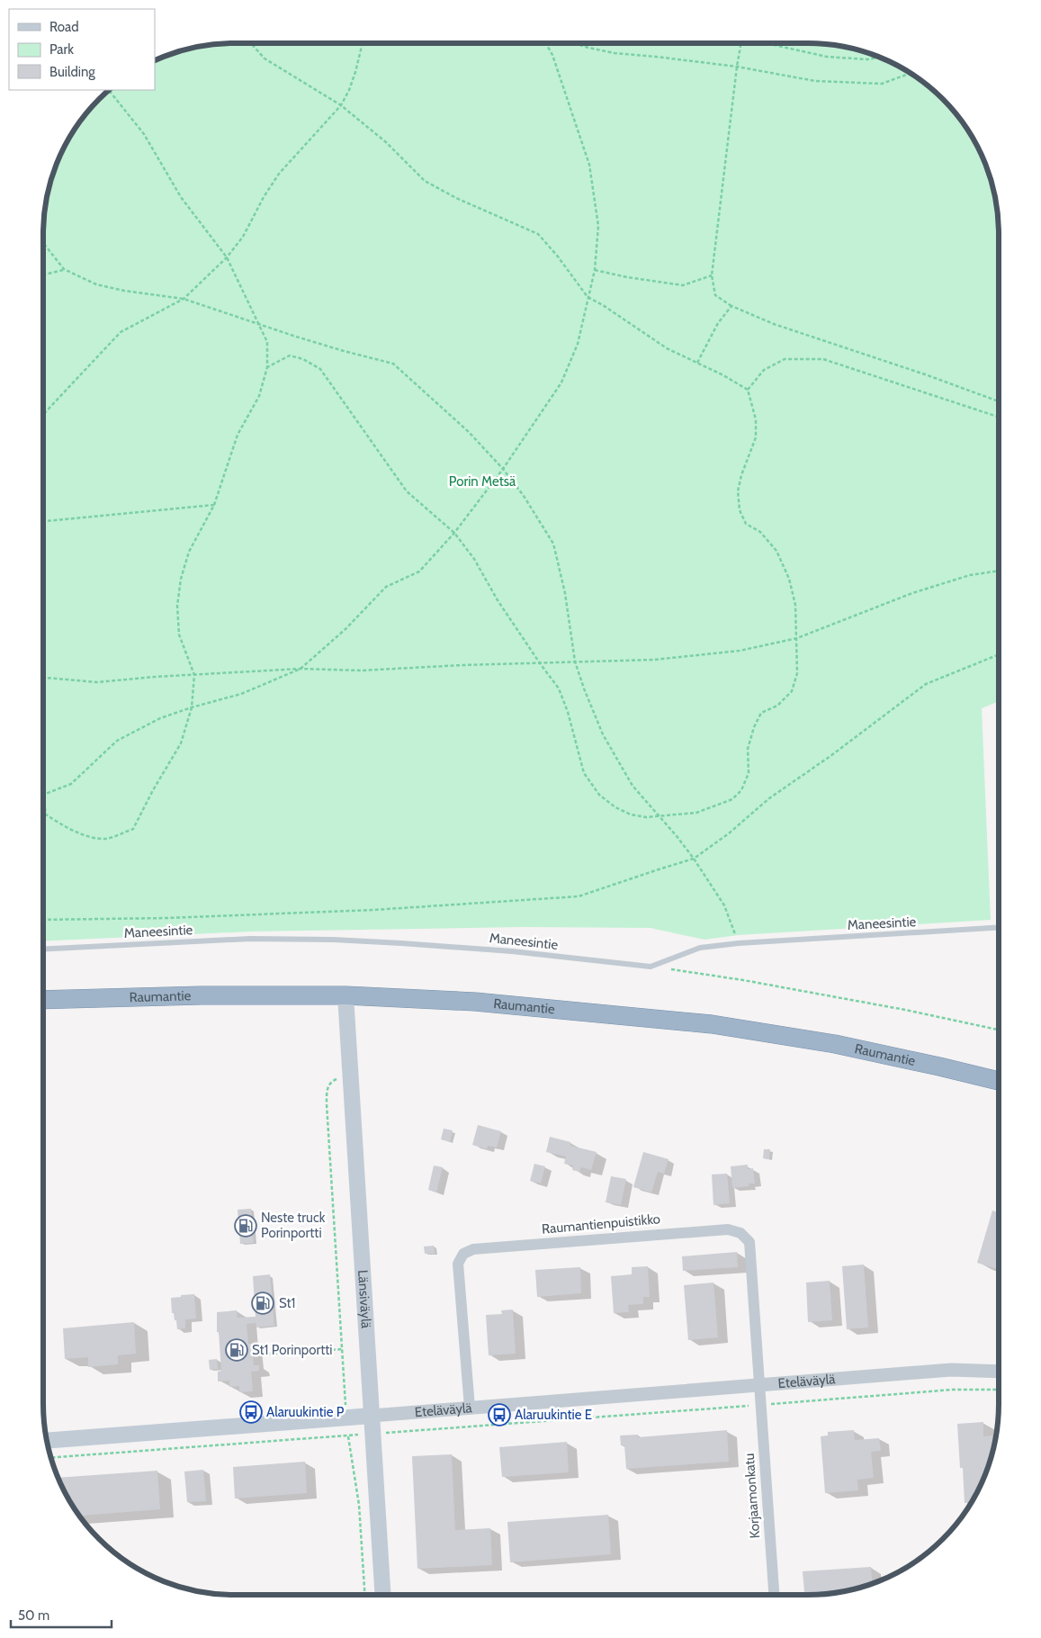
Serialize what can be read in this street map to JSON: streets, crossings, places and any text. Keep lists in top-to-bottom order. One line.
{"streets":{"highway":["Raumantie"],"main road":["Länsiväylä","Eteläväylä"],"street":["Raumantienpuistikko","Korjaamonkatu"],"lane":["Maneesintie"]},"crossings":[["Raumantie","Länsiväylä"],["Raumantienpuistikko","Eteläväylä"],["Raumantienpuistikko","Korjaamonkatu"],["Länsiväylä","Eteläväylä"],["Eteläväylä","Korjaamonkatu"]],"parks":["Porin Metsä"],"places":{"fuel station":["Neste truck Porinportti","St1","St1 Porinportti"],"bus stop":["Alaruukintie P","Alaruukintie E"]},"legend":["Road","Park","Building"],"scale_bar":"50 m"}
